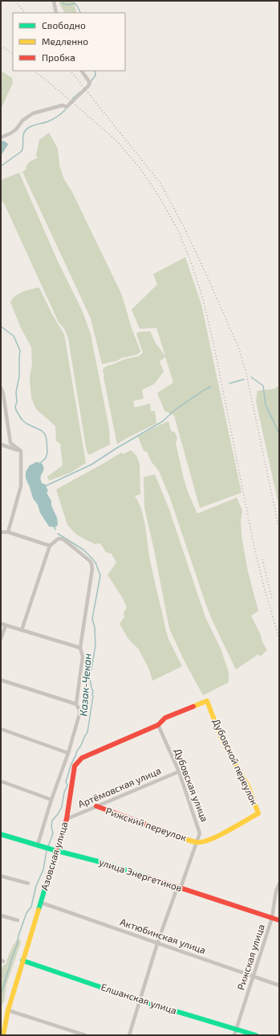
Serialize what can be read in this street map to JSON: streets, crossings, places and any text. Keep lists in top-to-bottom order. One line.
{"streets":{"main road":["Дубовской переулок","Рижский переулок","Азовская улица","улица Энергетиков","Елшанская улица"],"street":["Дубовская улица","Артёмовская улица","Актюбинская улица","Рижская улица"]},"crossings":[["Дубовской переулок","Дубовская улица"],["Дубовской переулок","Рижский переулок"],["Дубовской переулок","Азовская улица"],["Дубовская улица","Артёмовская улица"],["Дубовская улица","Рижский переулок"],["Дубовская улица","Азовская улица"],["Дубовская улица","улица Энергетиков"],["Дубовская улица","Актюбинская улица"],["Дубовская улица","Елшанская улица"],["Артёмовская улица","Рижский переулок"],["Артёмовская улица","Азовская улица"],["Азовская улица","улица Энергетиков"],["Азовская улица","Актюбинская улица"],["Азовская улица","Елшанская улица"],["улица Энергетиков","Рижская улица"],["Актюбинская улица","Рижская улица"],["Рижская улица","Елшанская улица"]],"water":["Казак-Чекан"],"legend":["Свободно","Медленно","Пробка"]}
